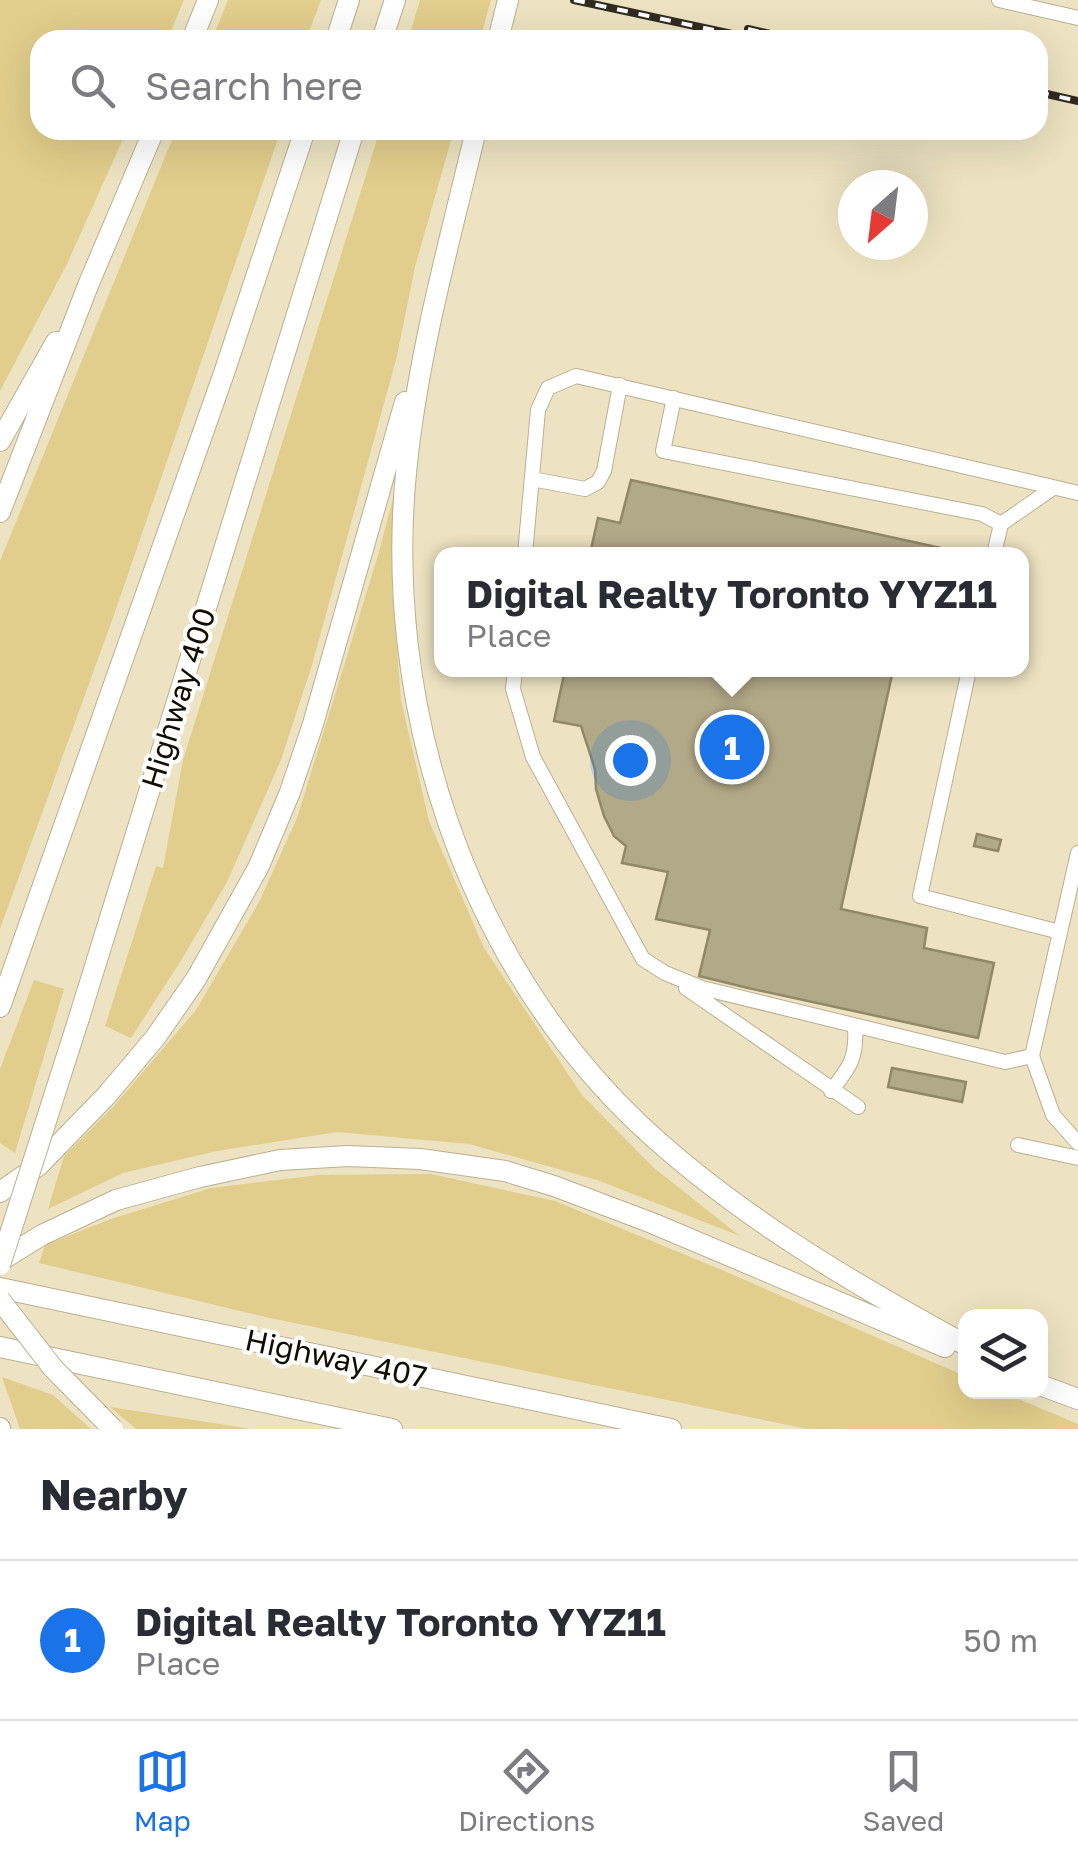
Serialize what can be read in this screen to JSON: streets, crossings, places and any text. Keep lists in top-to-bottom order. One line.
{"streets":{"highway":["Highway 400","Highway 407"]},"north":"bottom left","page":{"search":"Search here","popup":["Digital Realty Toronto YYZ11","Place"],"pins":"1","heading":"Nearby","list":[{"mark":"1","name":"Digital Realty Toronto YYZ11","note":"Place","value":"50 m"}],"nav":["Map","Directions","Saved"]}}
